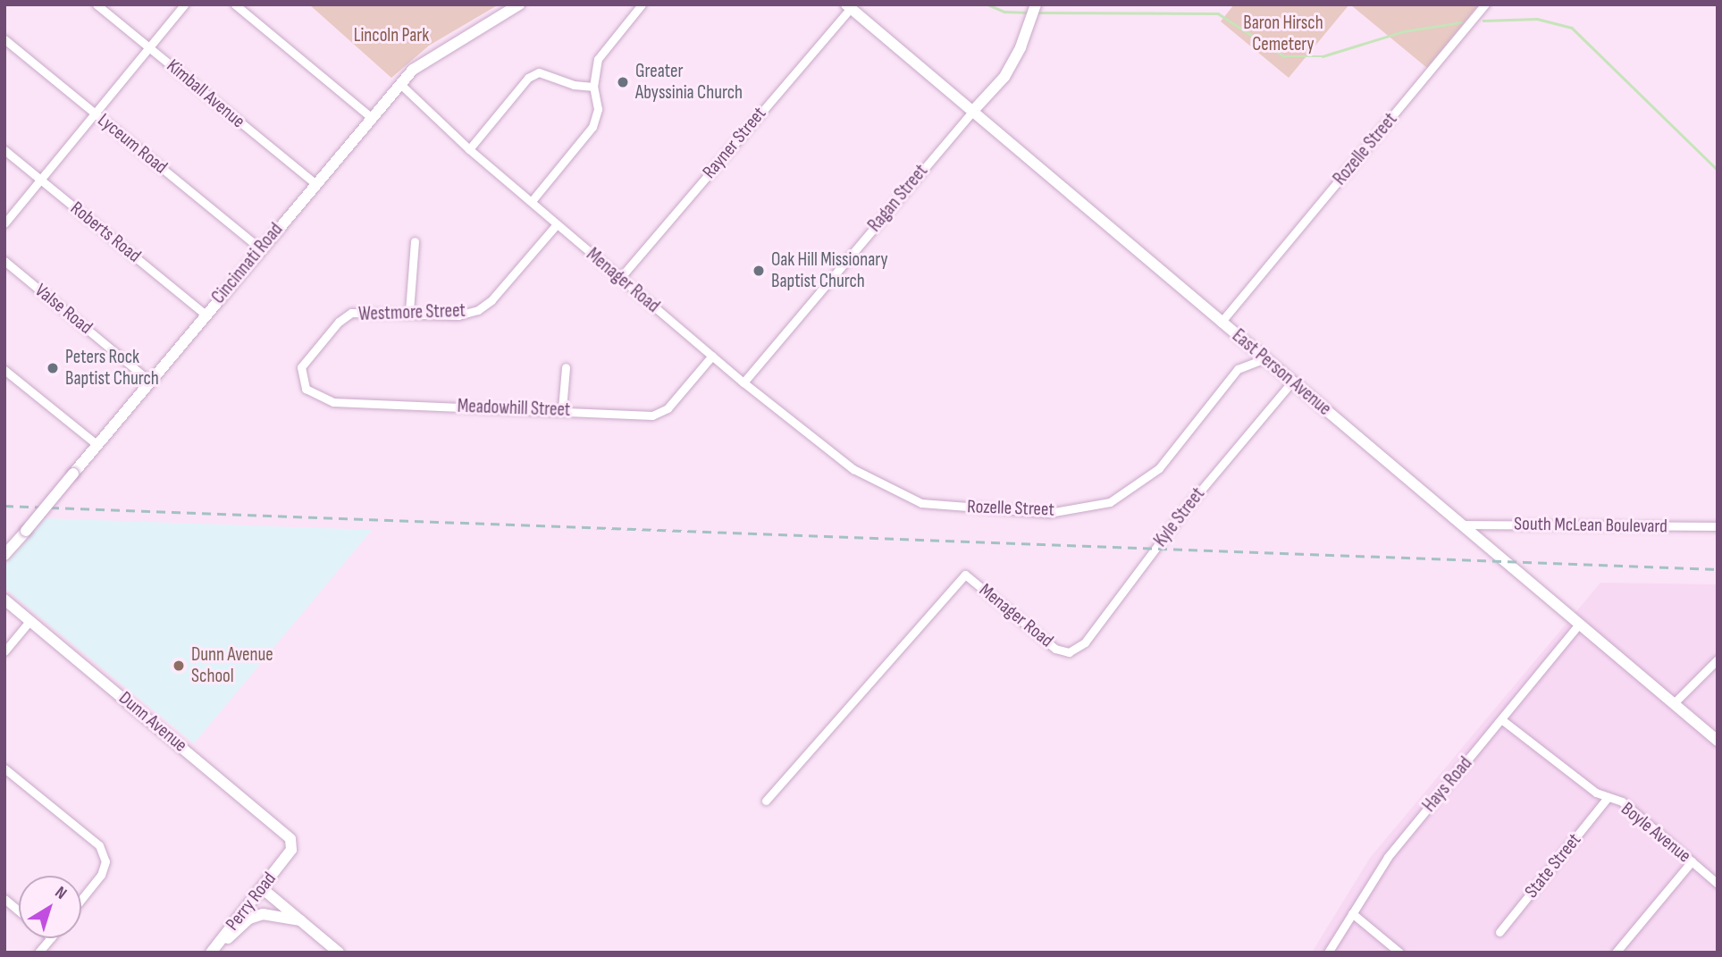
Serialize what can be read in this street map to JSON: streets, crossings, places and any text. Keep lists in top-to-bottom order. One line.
{"streets":{"main road":["Ragan Street","Cincinnati Road","East Person Avenue","Dunn Avenue","Perry Road"],"street":["Kimball Avenue","Rayner Street","Lyceum Road","Rozelle Street","Roberts Road","Menager Road","Valse Road","Westmore Street","Meadowhill Street","Kyle Street","South McLean Boulevard","Hays Road","Boyle Avenue","State Street"]},"crossings":[["Kimball Avenue","Cincinnati Road"],["Rayner Street","Menager Road"],["Rayner Street","East Person Avenue"],["Lyceum Road","Cincinnati Road"],["Rozelle Street","Menager Road"],["Rozelle Street","East Person Avenue"],["Ragan Street","Menager Road"],["Ragan Street","East Person Avenue"],["Roberts Road","Cincinnati Road"],["Cincinnati Road","Menager Road"],["Cincinnati Road","Valse Road"],["Menager Road","Westmore Street"],["Menager Road","Meadowhill Street"],["Menager Road","Kyle Street"],["Westmore Street","Meadowhill Street"],["East Person Avenue","Kyle Street"],["East Person Avenue","South McLean Boulevard"],["East Person Avenue","Hays Road"],["Dunn Avenue","Perry Road"],["Hays Road","Boyle Avenue"],["Boyle Avenue","State Street"]],"parks":["Baron Hirsch Cemetery","Lincoln Park"],"places":["Greater Abyssinia Church","Oak Hill Missionary Baptist Church","Peters Rock Baptist Church","Dunn Avenue School"],"north":"top right"}
